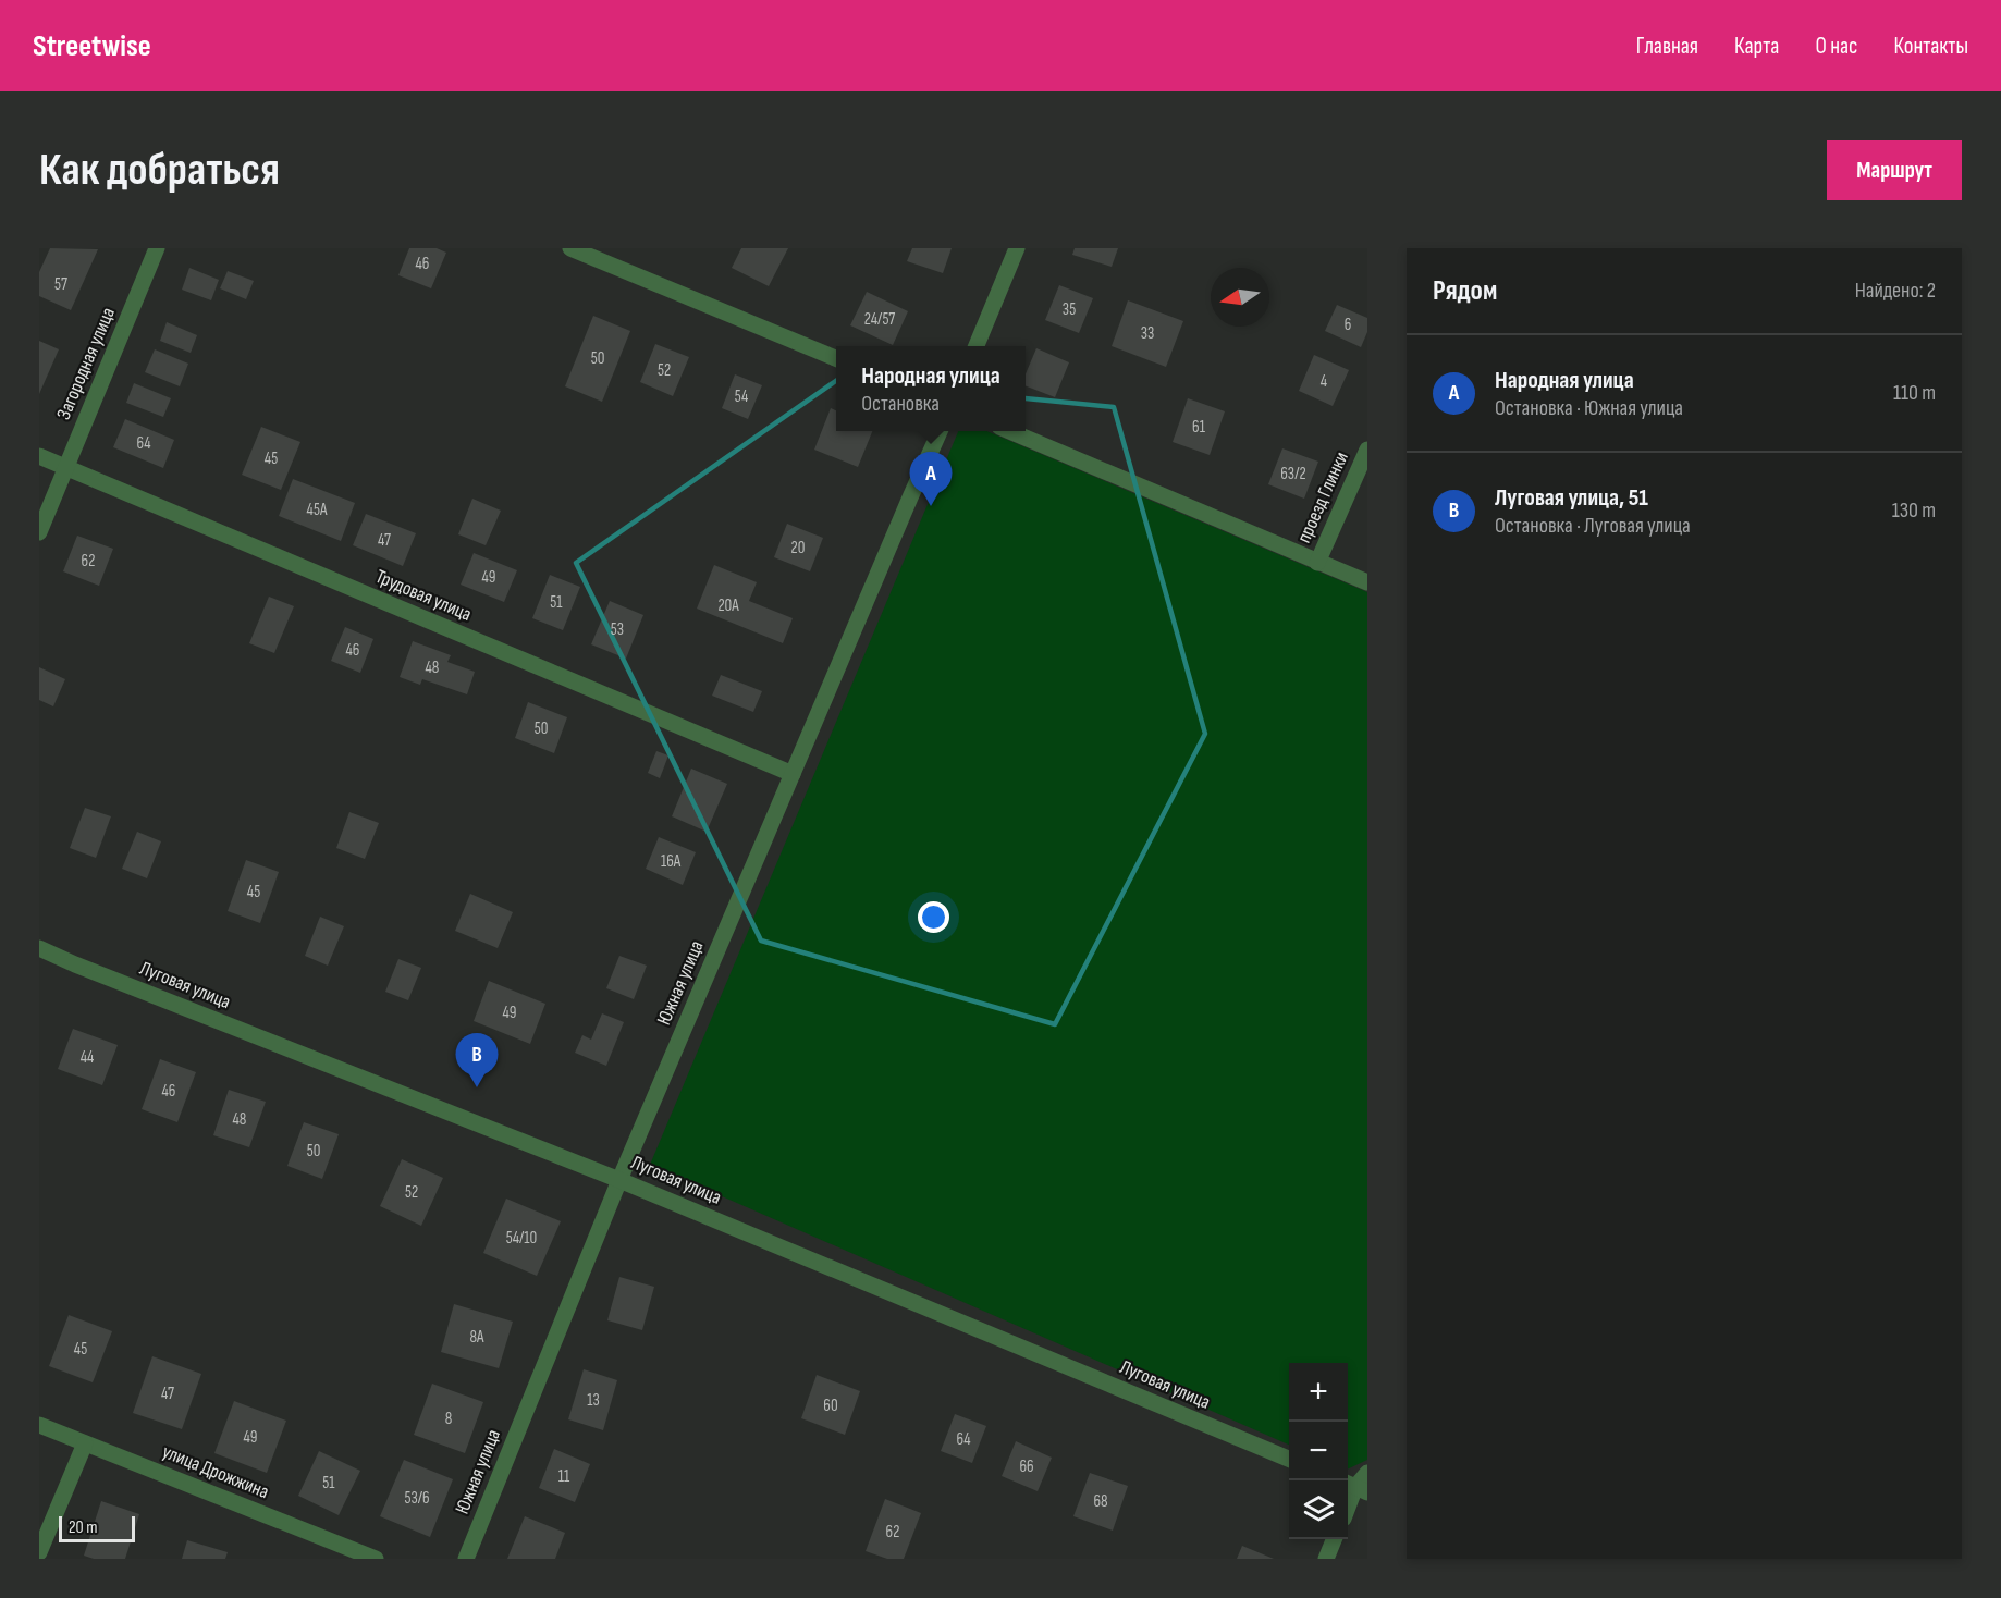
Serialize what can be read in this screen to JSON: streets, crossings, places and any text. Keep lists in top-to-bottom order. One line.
{"streets":{"street":["Загородная улица","проезд Глинки","Трудовая улица","Южная улица","Луговая улица","улица Дрожжина"]},"crossings":[["Загородная улица","Трудовая улица"],["Трудовая улица","Южная улица"],["Южная улица","Луговая улица"]],"house_numbers":["46","57","35","24/57","6","33","50","52","4","54","61","64","45","63/2","45А","47","20","62","49","51","20А","53","46","48","50","16А","45","49","44","46","48","50","52","54/10","8А","45","47","13","60","8","49","64","66","11","51","53/6","68","62"],"scale_bar":"20 m","north":"left","page":{"header":"Streetwise","nav":["Главная","Карта","О нас","Контакты"],"buttons":"Маршрут","title":"Как добраться","heading":["Рядом","Найдено: 2"],"list":[{"mark":"A","name":"Народная улица","note":"Остановка · Южная улица","value":"110 m"},{"mark":"B","name":"Луговая улица, 51","note":"Остановка · Луговая улица","value":"130 m"}],"popup":["Народная улица","Остановка"],"pins":["A","B"],"map_buttons":["+","−"],"scale":"20 m"}}
